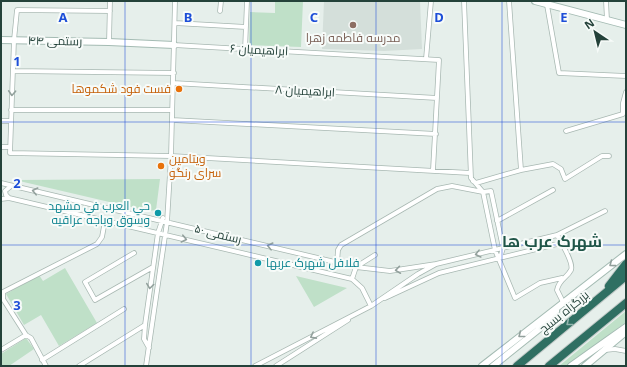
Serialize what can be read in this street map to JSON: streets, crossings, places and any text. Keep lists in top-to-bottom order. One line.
{"streets":{"highway":["بزرگراه بسیج"],"main road":["رستمی ۴۴"],"street":["ابراهیمیان ۶","ابراهیمیان ۸","رستمی ۵۰"]},"crossings":[["رستمی ۴۴","ابراهیمیان ۶"],["ابراهیمیان ۶","ابراهیمیان ۸"]],"districts":["شهرک عرب ها"],"places":["مدرسه فاطمه زهرا","فست فود شکموها","ویتامین سرای رنگو","حي العرب في مشهد وسوق وباجه عراقيه","فلافل شهرک عربها"],"north":"top left","grid":{"columns":["A","B","C","D","E"],"rows":["1","2","3"]}}
